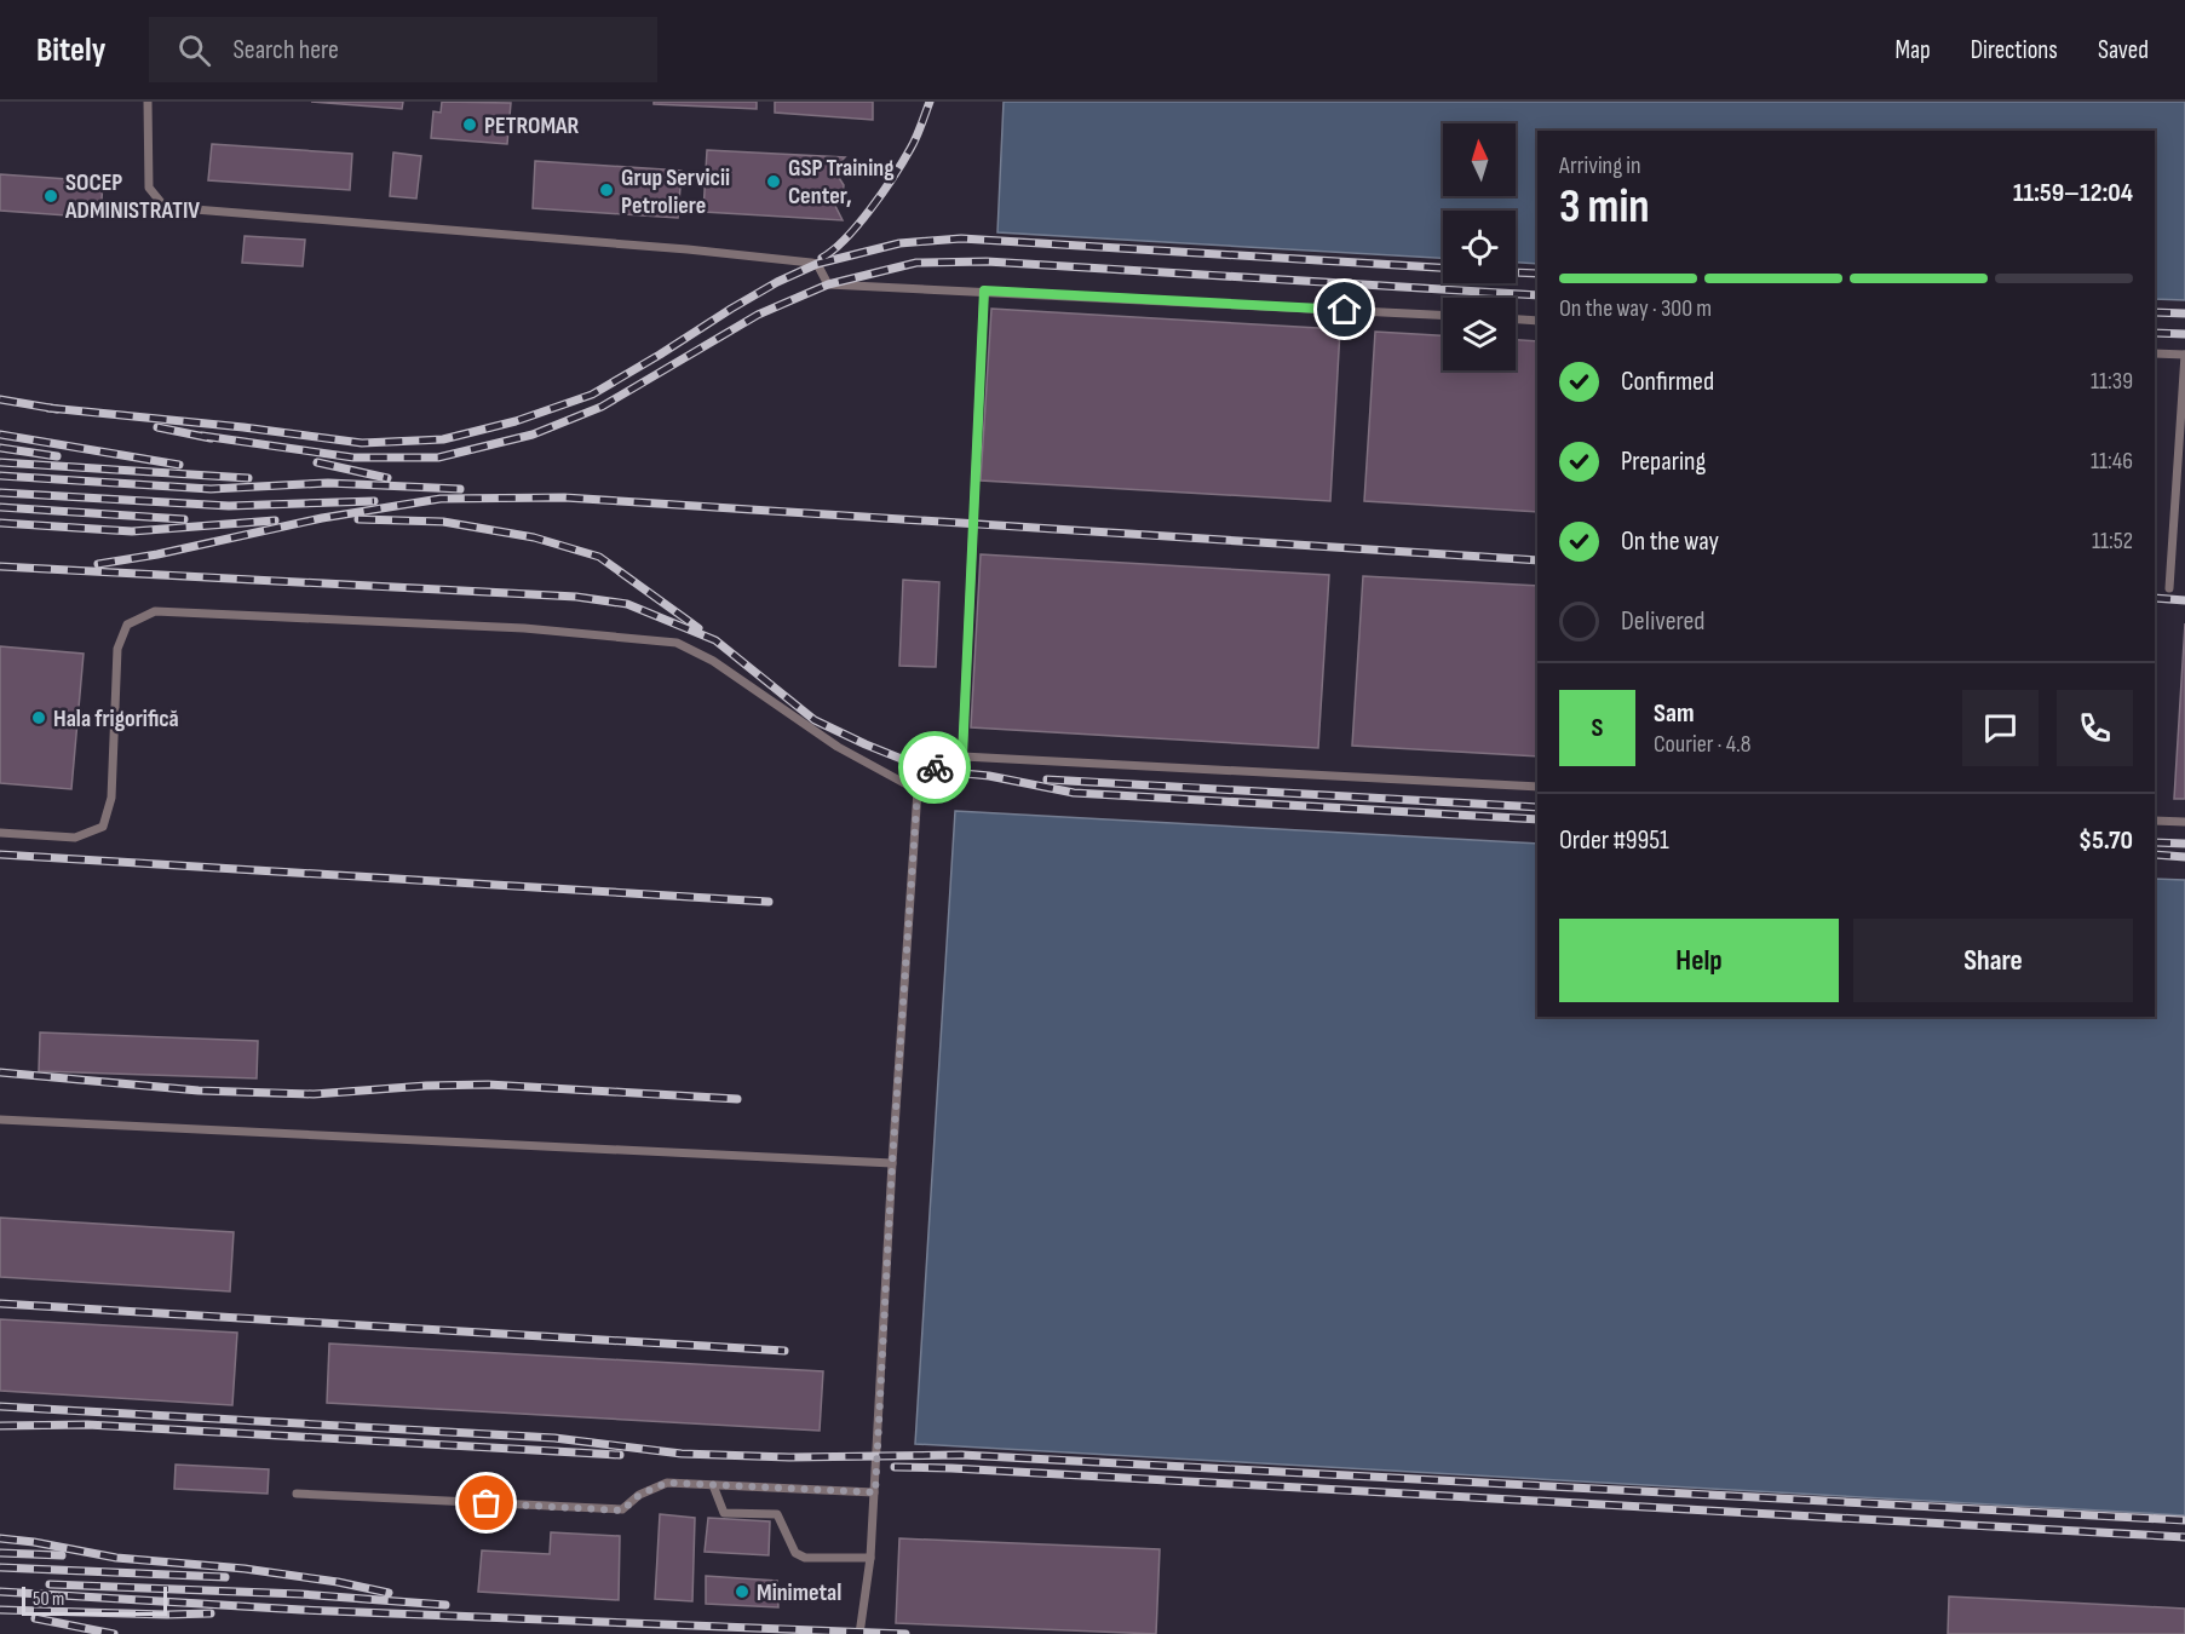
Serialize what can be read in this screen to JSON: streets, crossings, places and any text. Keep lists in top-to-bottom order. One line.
{"places":["PETROMAR","GSP Training Center,","Grup Servicii Petroliere","SOCEP ADMINISTRATIV","Hala frigorifică","Minimetal"],"scale_bar":"50 m","north":"top","page":{"header":"Bitely","search":"Search here","nav":["Map","Directions","Saved"],"heading":["3 min","Arriving in","11:59–12:04"],"panel":["Sam","Courier · 4.8","Order #9951","$5.70"],"bar":"On the way · 300 m","list":[["Confirmed","11:39"],["Preparing","11:46"],["On the way","11:52"],"Delivered"],"round":"S","buttons":["Help","Share"],"scale":"50 m"}}
